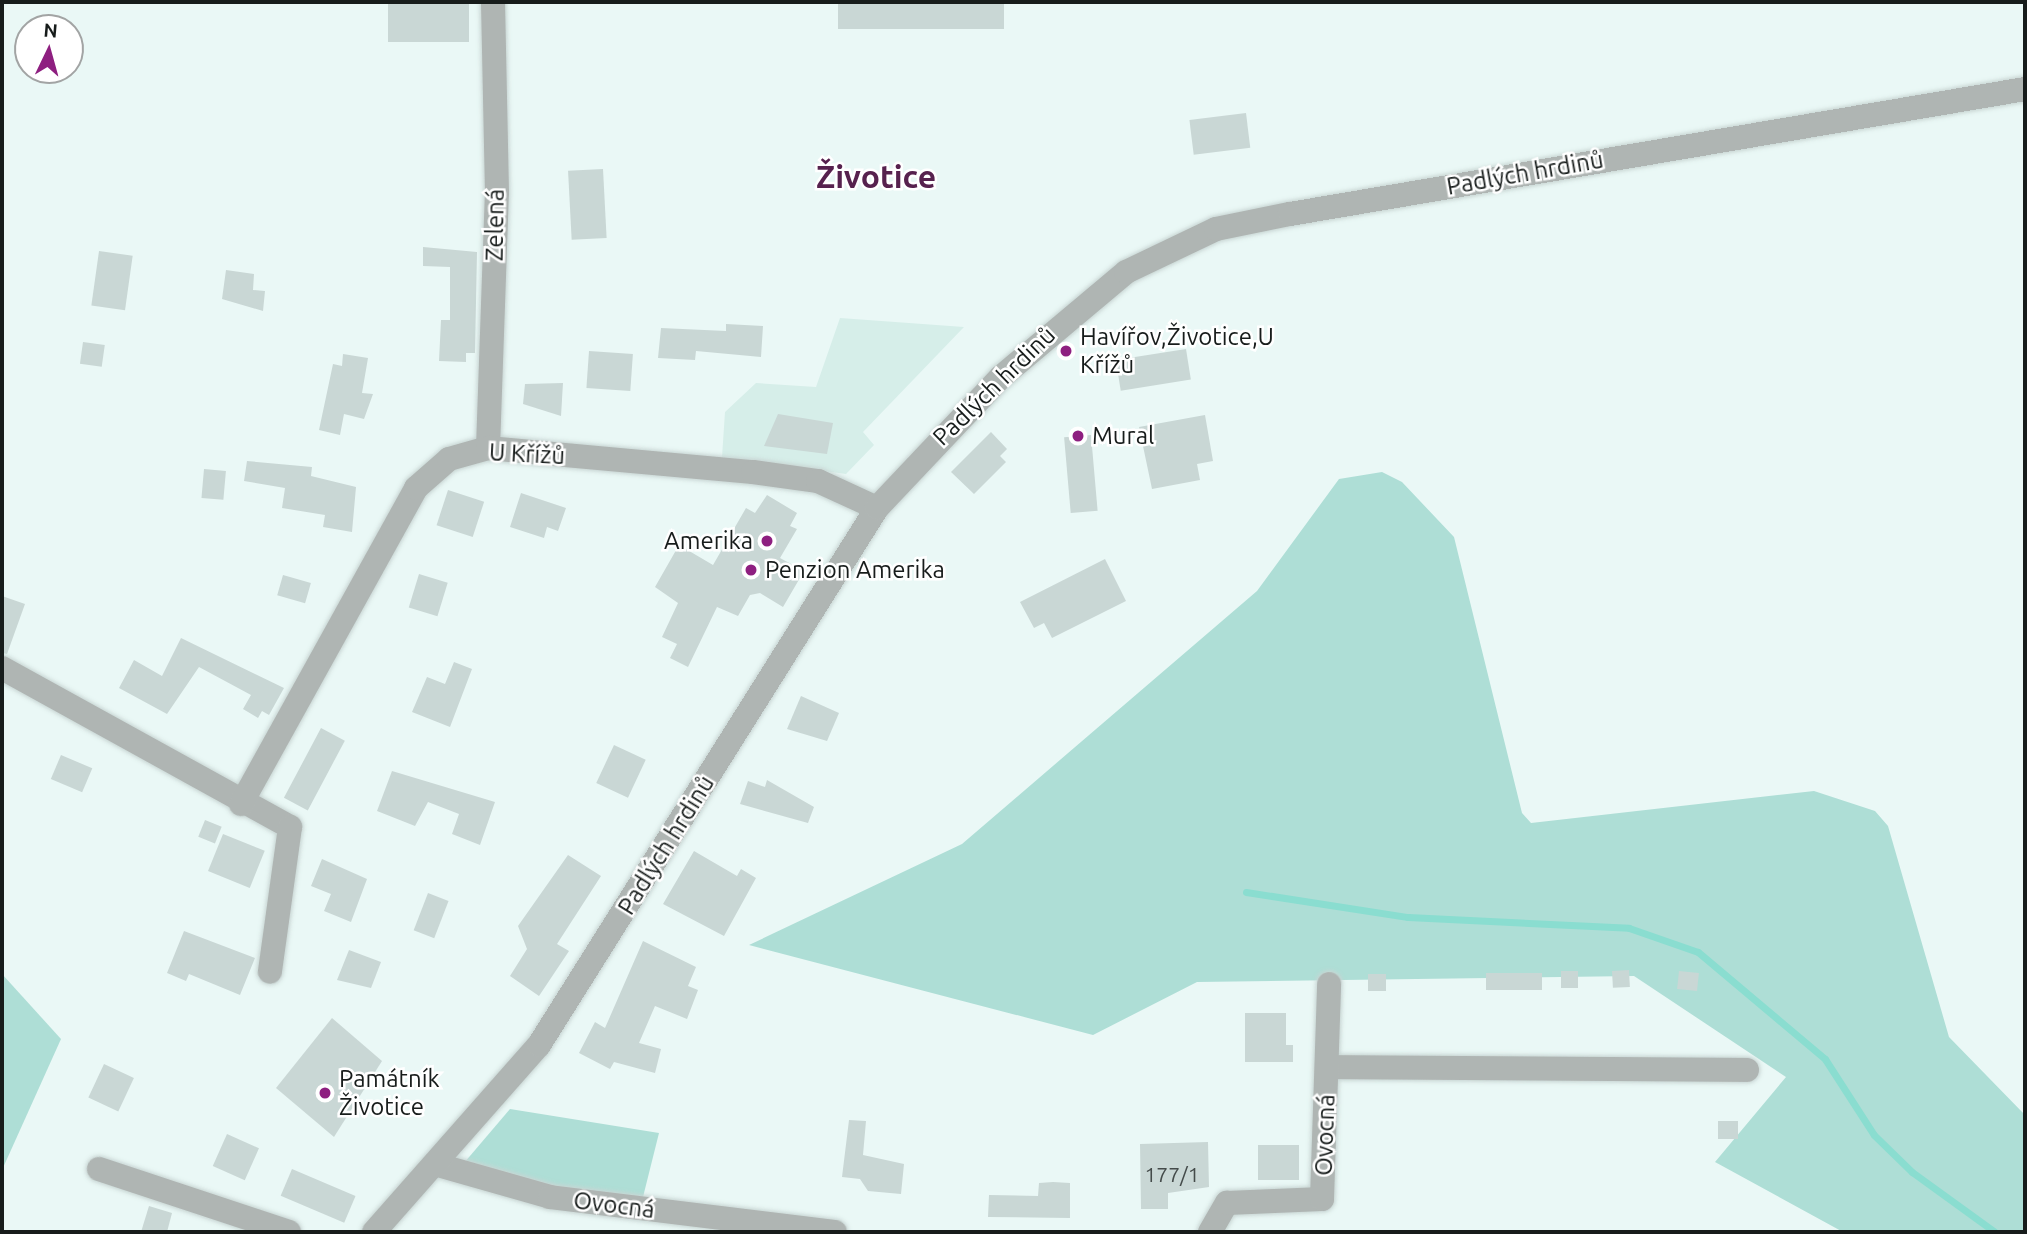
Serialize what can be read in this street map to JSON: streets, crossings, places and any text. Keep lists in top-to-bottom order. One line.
{"streets":{"street":["Padlých hrdinů","Zelená","U Křížů","Ovocná"]},"crossings":[["Padlých hrdinů","U Křížů"],["Padlých hrdinů","Ovocná"],["Zelená","U Křížů"]],"districts":["Životice"],"places":["Havířov,Životice,U Křížů","Mural","Amerika","Penzion Amerika","Památník Životice"],"house_numbers":["177/1"],"north":"top"}
